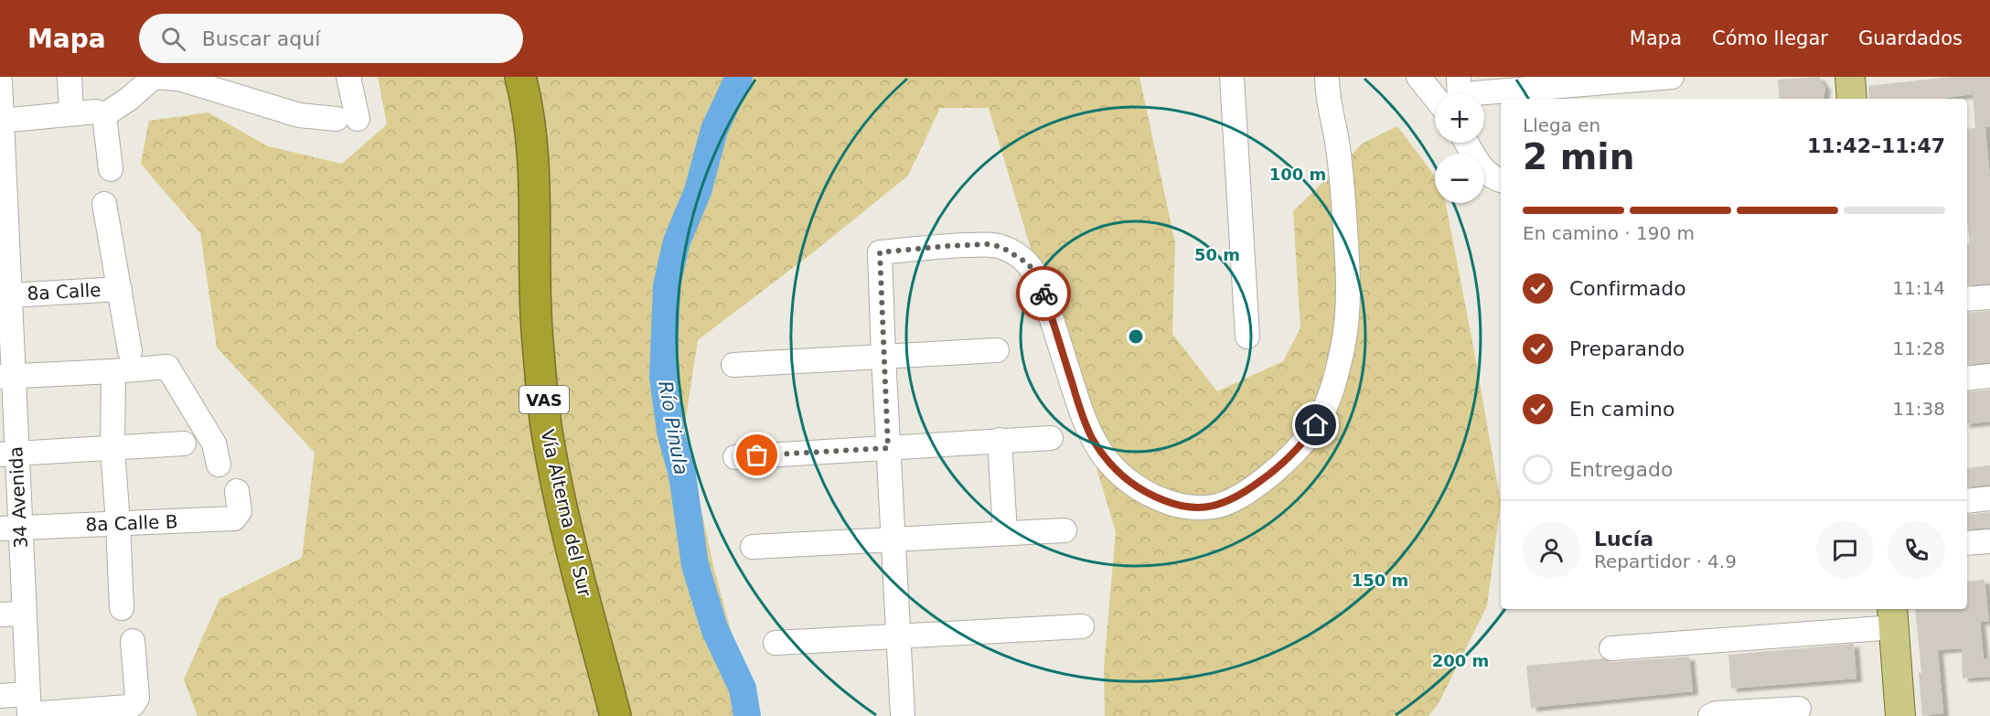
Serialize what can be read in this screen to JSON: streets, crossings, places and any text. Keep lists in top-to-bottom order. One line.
{"streets":{"highway":["VAS","Vía Alterna del Sur"],"street":["8a Calle","34 Avenida","8a Calle B"]},"crossings":[["8a Calle","34 Avenida"],["34 Avenida","8a Calle B"]],"water":["Río Pinula"],"page":{"header":"Mapa","search":"Buscar aquí","nav":["Mapa","Cómo llegar","Guardados"],"map_buttons":["+","−"],"heading":["2 min","Llega en","11:42–11:47"],"panel":["Lucía","Repartidor · 4.9"],"bar":"En camino · 190 m","list":[["Confirmado","11:14"],["Preparando","11:28"],["En camino","11:38"],"Entregado"]},"rings":["100 m","50 m","150 m","200 m"]}
